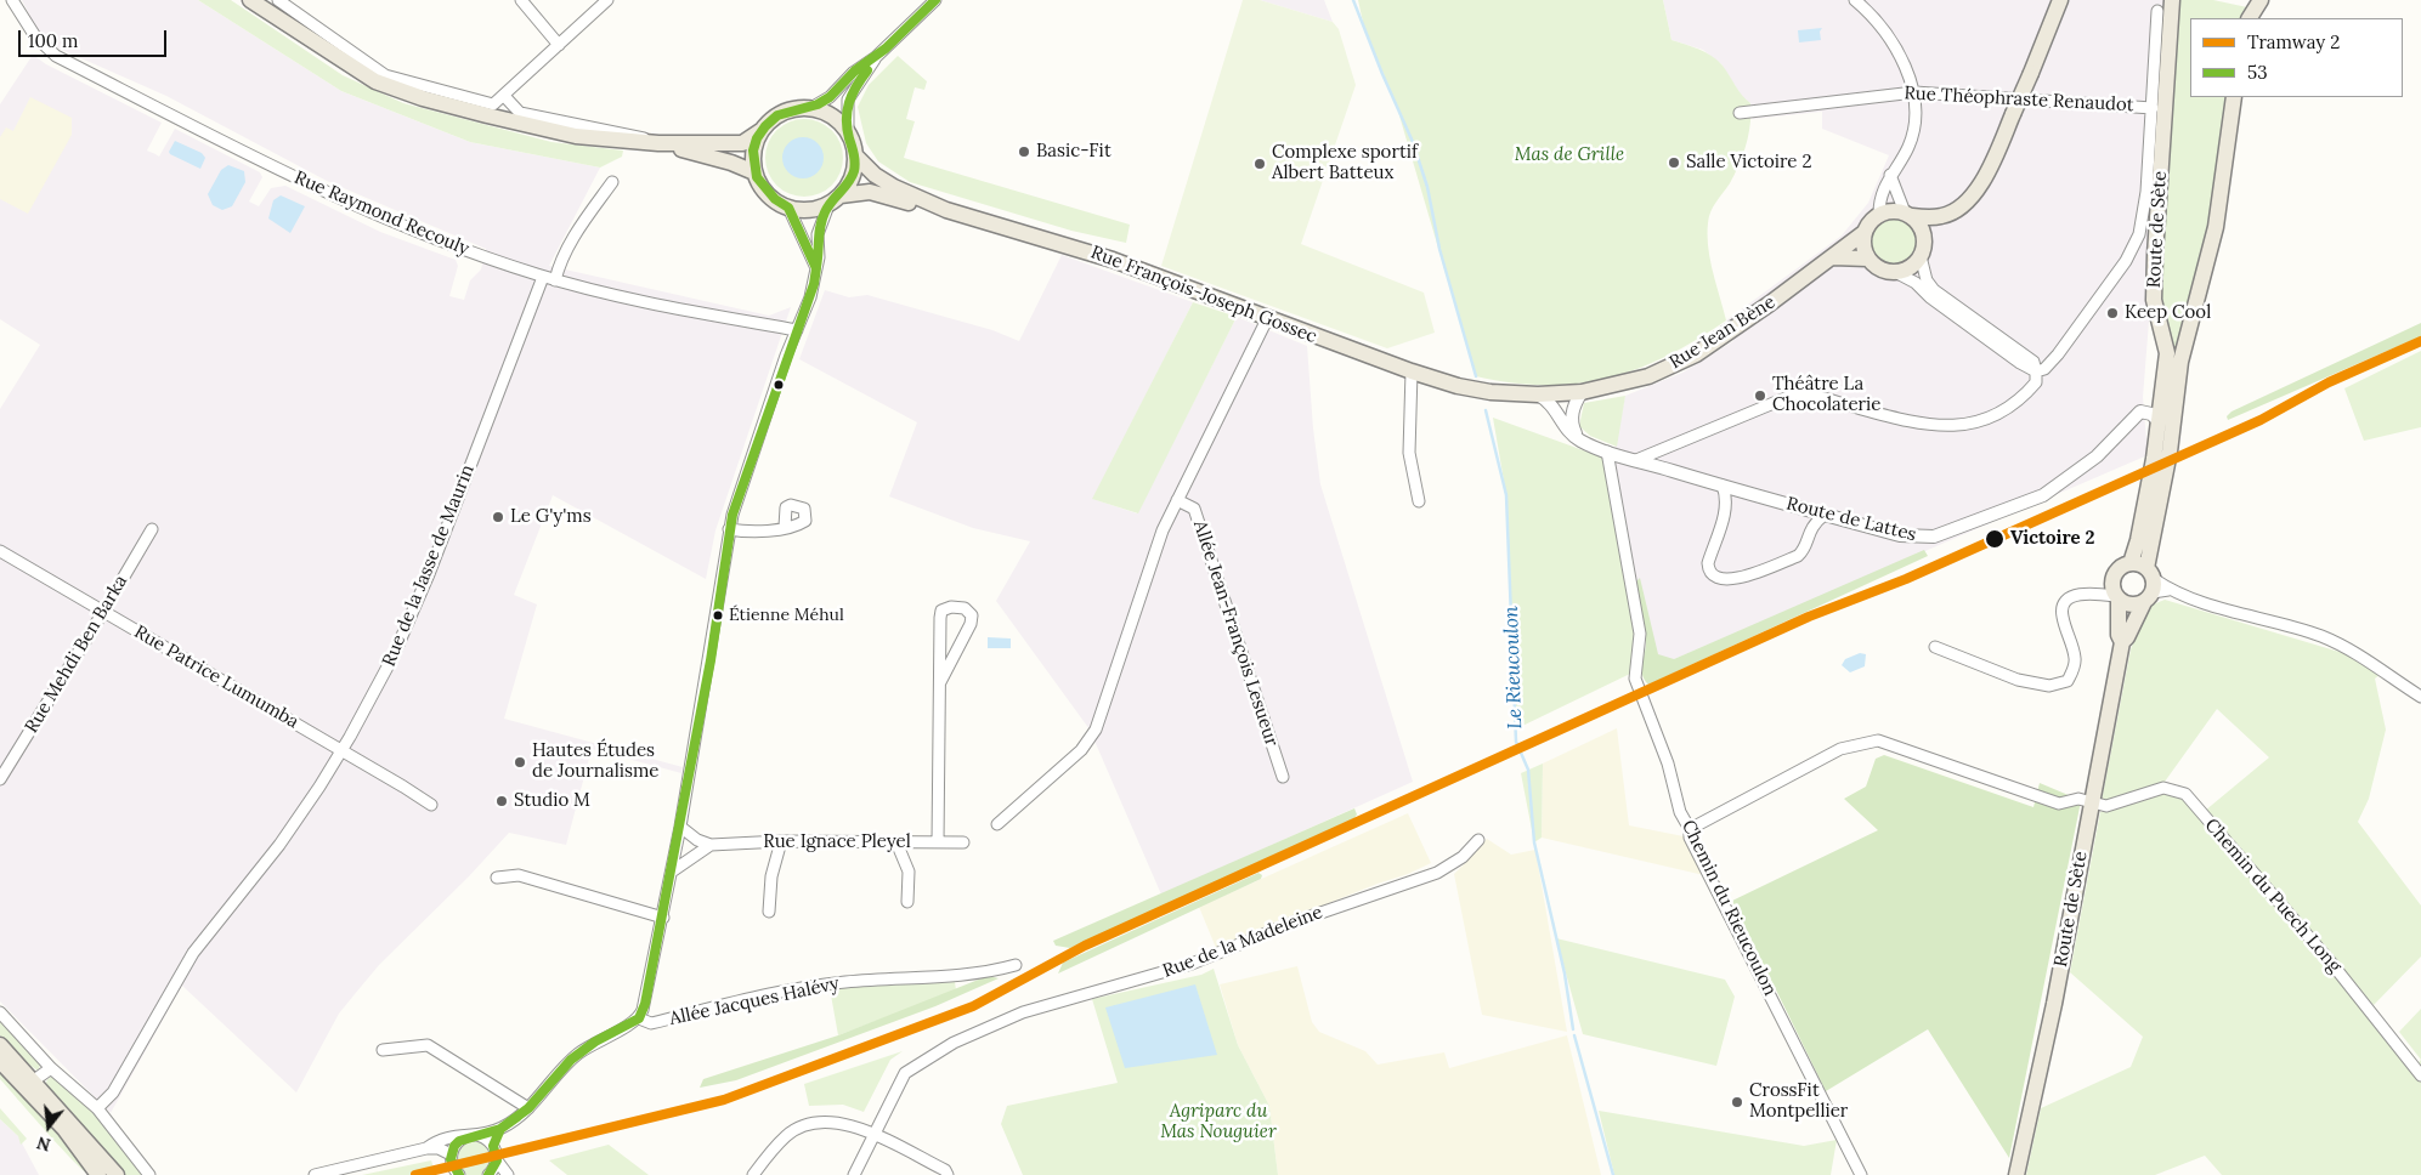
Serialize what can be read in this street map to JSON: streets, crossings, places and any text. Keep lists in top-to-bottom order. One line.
{"streets":{"main road":["Route de Sète","Rue François-Joseph Gossec","Rue Jean Bène"],"street":["Rue Théophraste Renaudot","Rue Raymond Recouly","Route de Lattes","Rue de la Jasse de Maurin","Allée Jean-François Lesueur","Rue Mehdi Ben Barka","Rue Patrice Lumumba","Rue Ignace Pleyel","Chemin du Puech Long","Chemin du Rieucoulon","Rue de la Madeleine","Allée Jacques Halévy"]},"crossings":[["Rue Théophraste Renaudot","Route de Lattes"],["Rue Raymond Recouly","Rue de la Jasse de Maurin"],["Route de Sète","Route de Lattes"],["Route de Sète","Chemin du Puech Long"],["Rue François-Joseph Gossec","Rue Jean Bène"],["Rue Jean Bène","Route de Lattes"],["Route de Lattes","Chemin du Rieucoulon"],["Rue de la Jasse de Maurin","Rue Patrice Lumumba"],["Rue Mehdi Ben Barka","Rue Patrice Lumumba"],["Chemin du Puech Long","Chemin du Rieucoulon"]],"water":["Le Rieucoulon"],"parks":["Mas de Grille","Agriparc du Mas Nouguier"],"places":["Basic-Fit","Salle Victoire 2","Complexe sportif Albert Batteux","Keep Cool","Théâtre La Chocolaterie","Le G'y'ms","Victoire 2","Étienne Méhul","Hautes Études de Journalisme","Studio M","CrossFit Montpellier"],"lines":["transit line 53","tram line 2"],"legend":["Tramway 2","53"],"scale_bar":"100 m","north":"bottom"}
